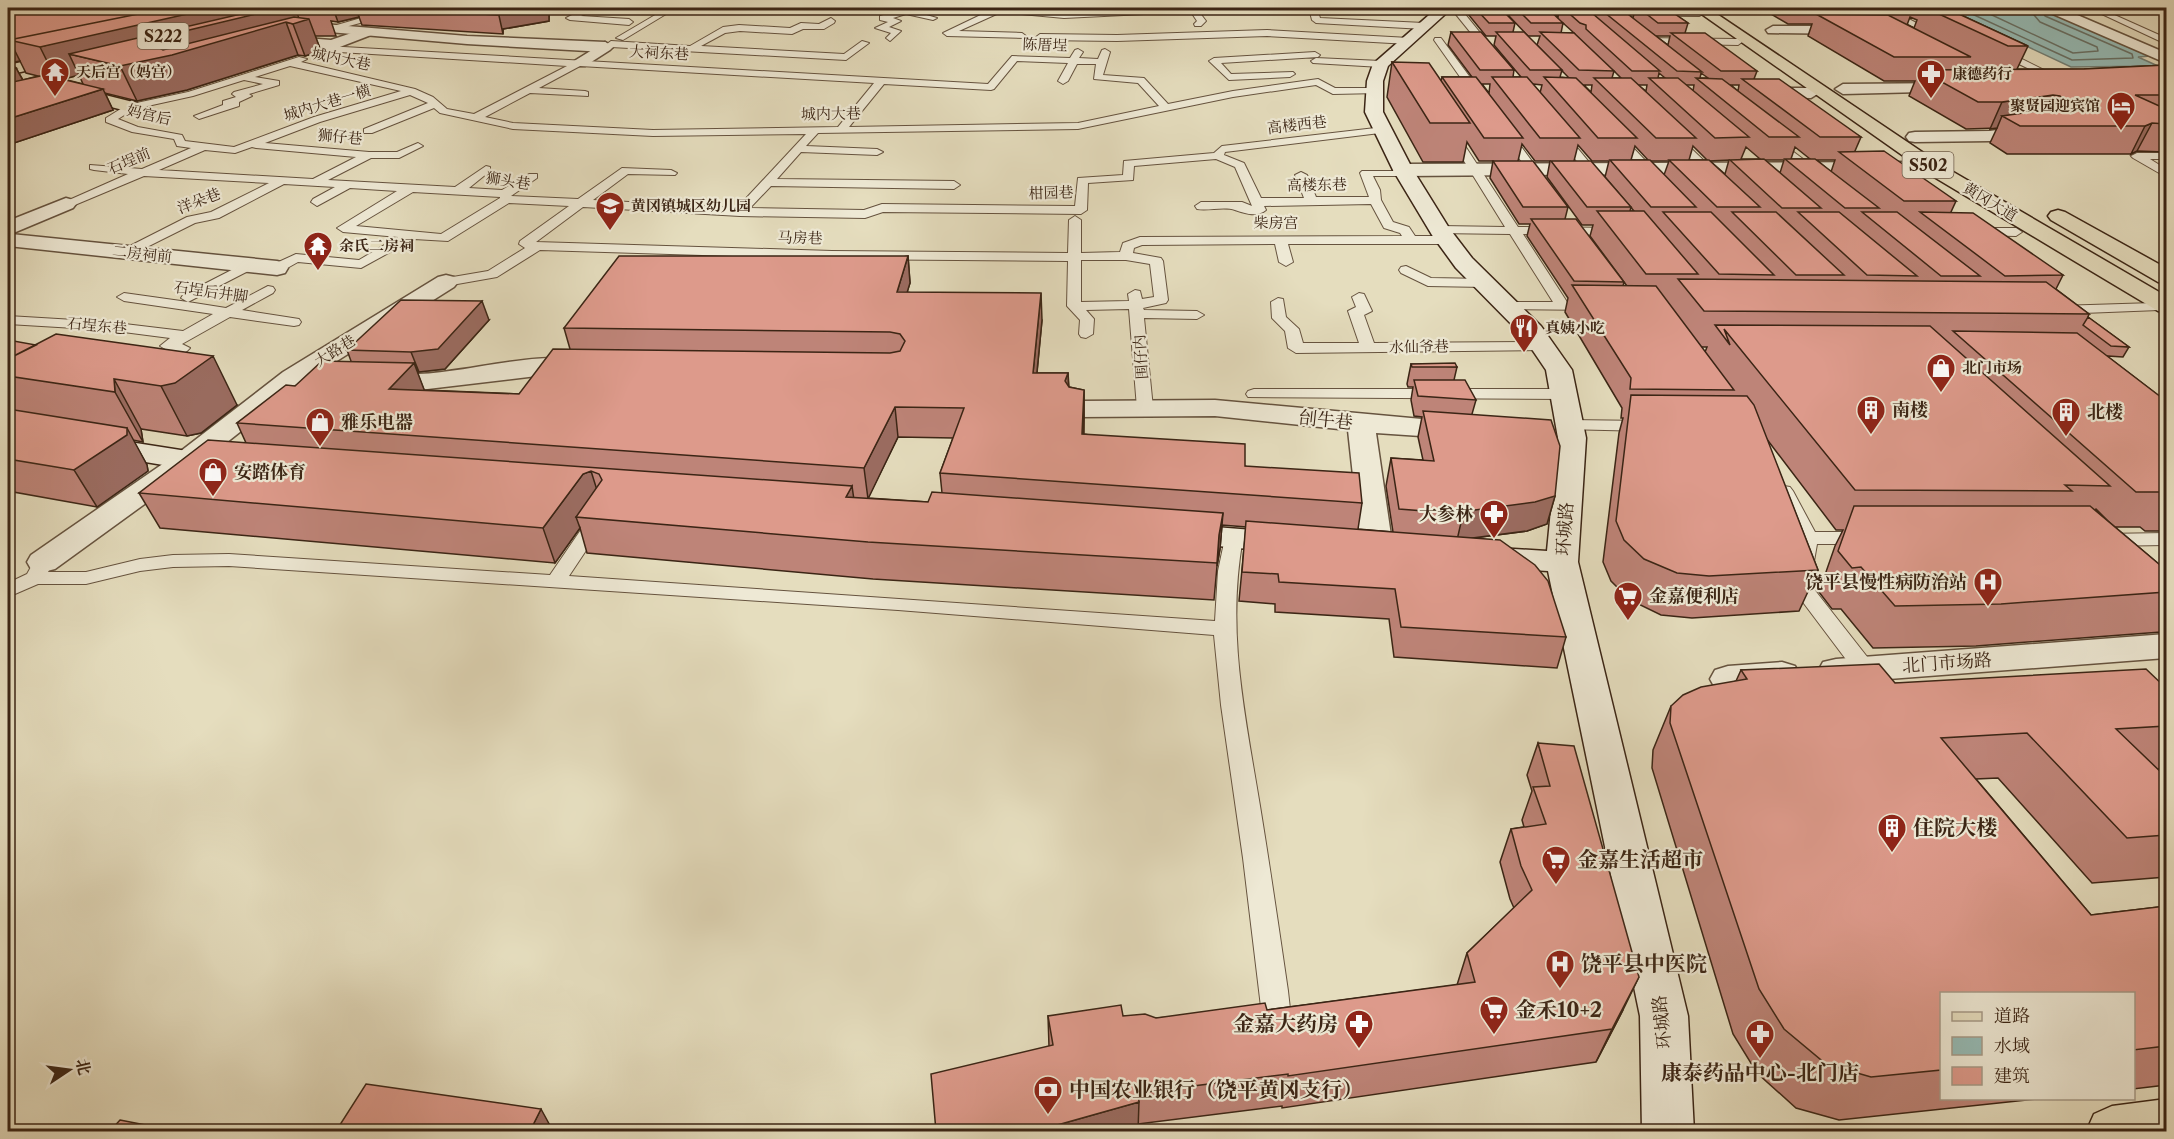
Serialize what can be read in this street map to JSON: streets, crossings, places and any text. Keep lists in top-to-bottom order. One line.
{"streets":{"main road":["S502","黄冈大道"],"street":["二房祠前","大路巷","刣牛巷","环城路","北门市场路"],"lane":["陈厝埕","大祠东巷","城内大巷","城内大巷一横","妈宫后","高楼西巷","狮仔巷","石埕前","狮头巷","高楼东巷","柑园巷","洋朵巷","柴房宫","马房巷","石埕后井脚","石埕东巷","水仙爷巷","围仔内"]},"crossings":[["陈厝埕","大祠东巷"],["城内大巷","城内大巷一横"],["城内大巷","环城路"],["城内大巷一横","狮仔巷"],["妈宫后","石埕前"],["高楼西巷","柑园巷"],["高楼西巷","环城路"],["狮仔巷","狮头巷"],["石埕前","狮头巷"],["狮头巷","柑园巷"],["狮头巷","洋朵巷"],["狮头巷","大路巷"],["洋朵巷","二房祠前"],["柴房宫","马房巷"],["柴房宫","环城路"],["马房巷","大路巷"],["马房巷","围仔内"],["水仙爷巷","环城路"],["围仔内","刣牛巷"],["刣牛巷","环城路"]],"places":{"temple":["天后宫（妈宫）","余氏二房祠"],"pharmacy":["康德药行","大参林","金嘉大药房","康泰药品中心-北门店"],"hotel":["聚贤园迎宾馆"],"school or university":["黄冈镇城区幼儿园"],"restaurant":["真姨小吃"],"shop":["北门市场","雅乐电器","安踏体育"],"building":["南楼","北楼","住院大楼"],"hospital":["饶平县慢性病防治站","饶平县中医院"],"supermarket":["金嘉便利店","金嘉生活超市","金禾10+2"],"bank":["中国农业银行（饶平黄冈支行）"]},"legend":["道路","水域","建筑"],"north":"right"}
